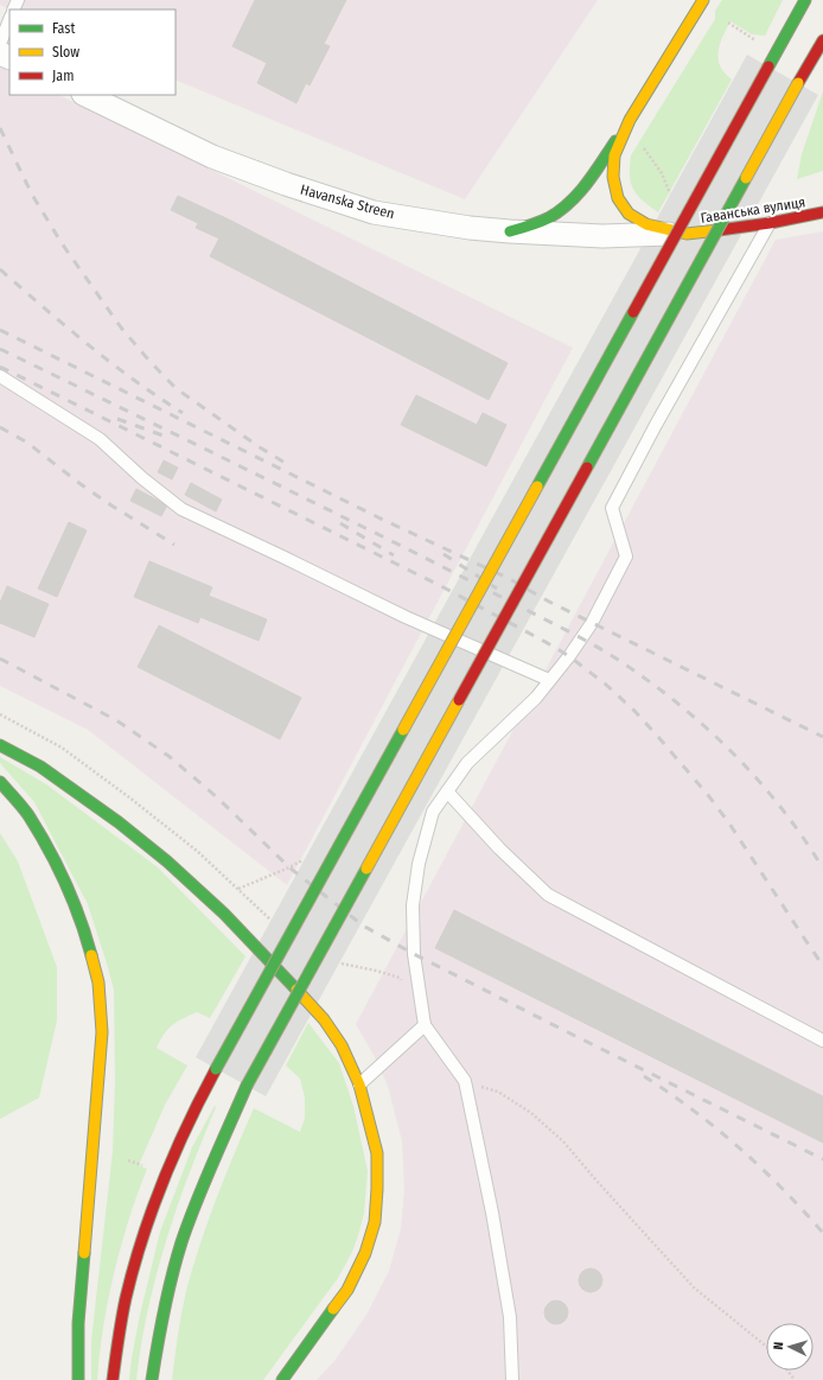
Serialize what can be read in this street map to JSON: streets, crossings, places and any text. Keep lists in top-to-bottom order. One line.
{"streets":{"main road":["Гаванська вулиця"],"street":["Havanska Streen"]},"crossings":[["Havanska Streen","Гаванська вулиця"]],"legend":["Fast","Slow","Jam"],"north":"left"}
